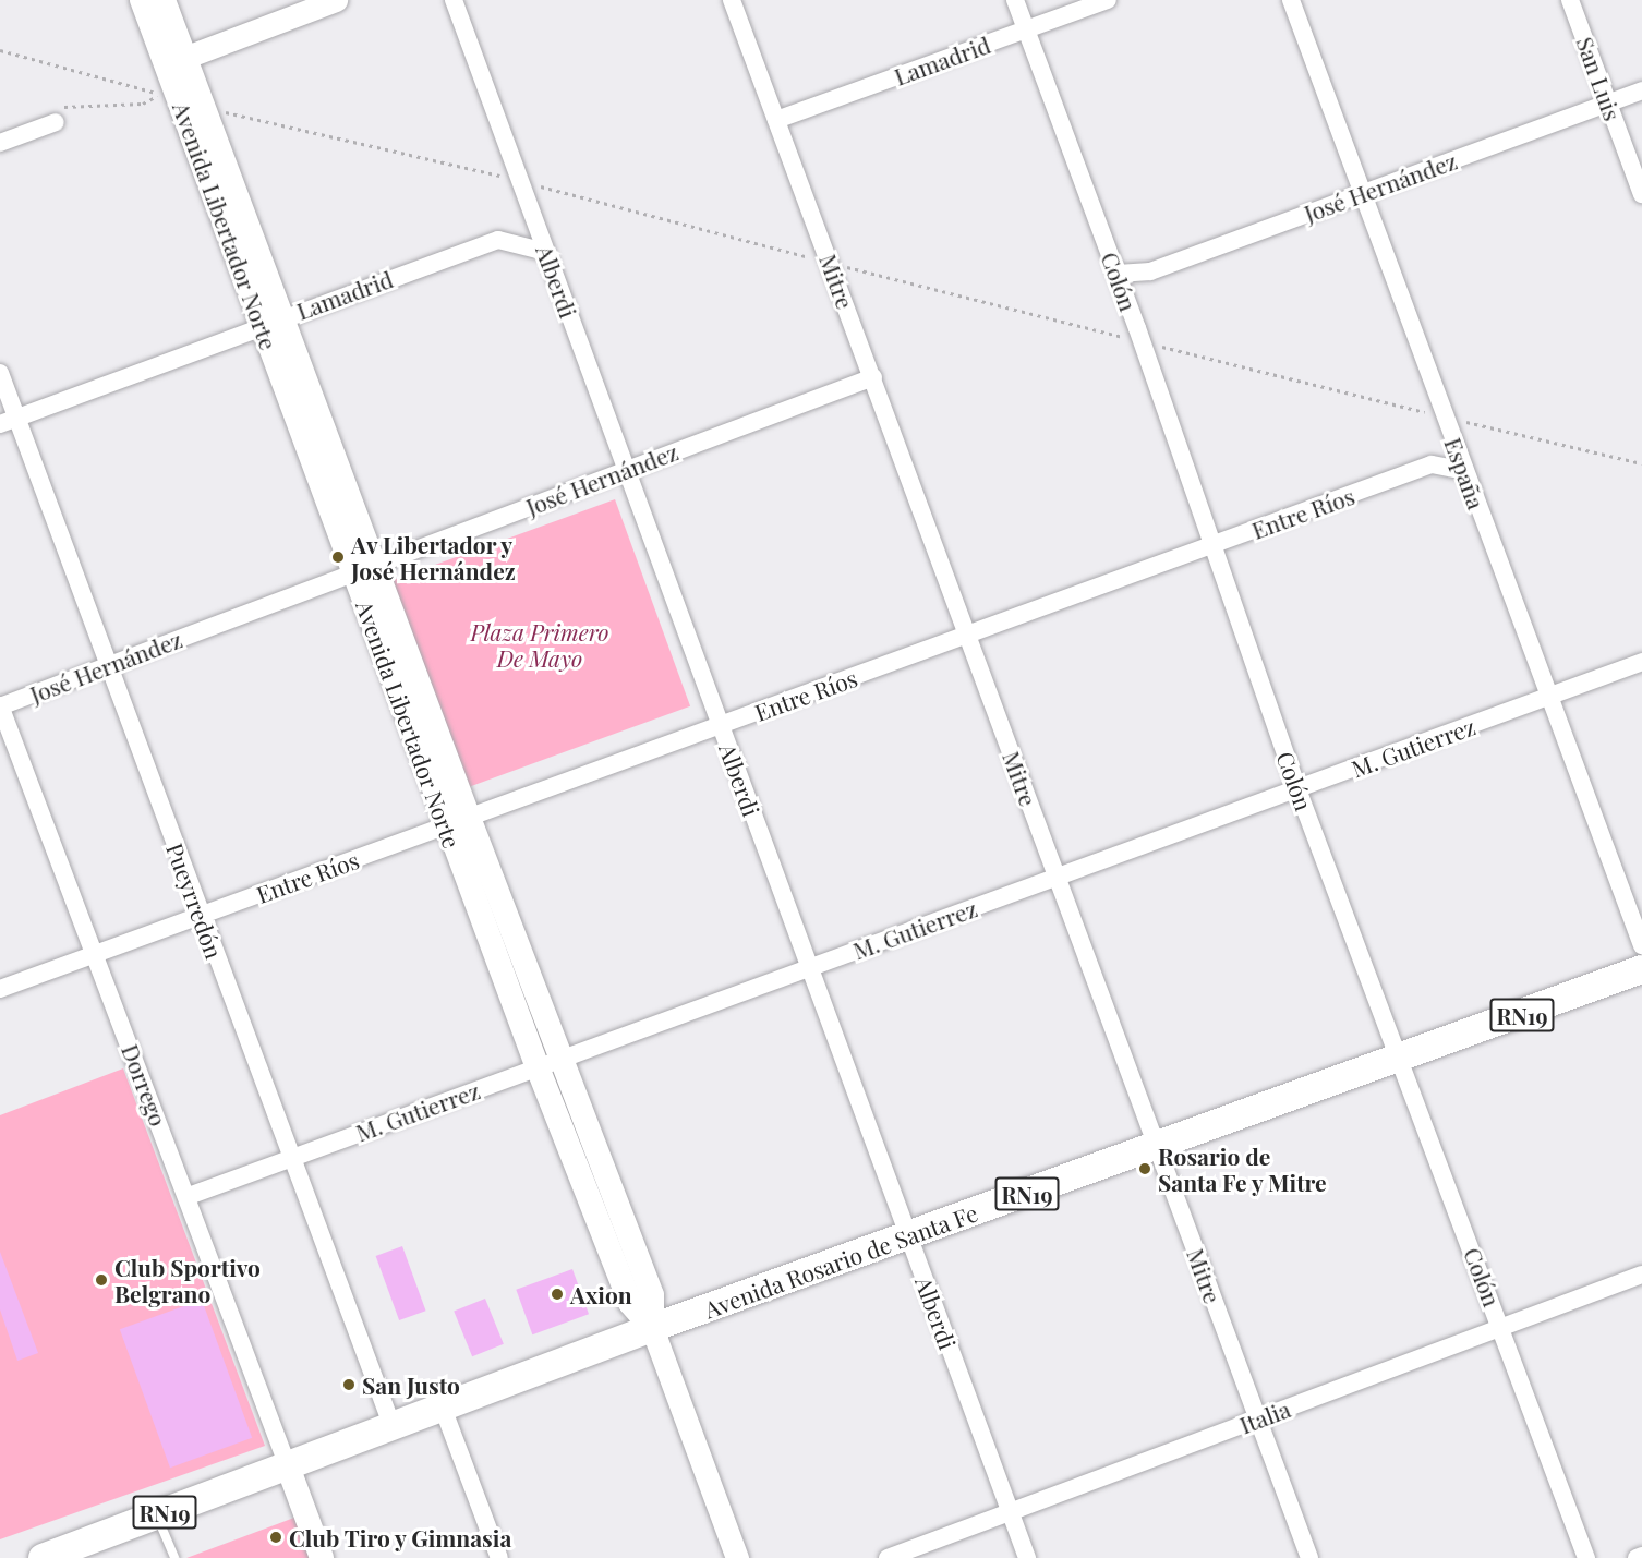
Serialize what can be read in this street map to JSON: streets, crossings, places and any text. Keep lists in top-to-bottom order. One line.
{"streets":{"main road":["Avenida Libertador Norte","RN19","Avenida Rosario de Santa Fe"],"street":["Lamadrid","San Luis","José Hernández","Alberdi","Mitre","Colón","España","Entre Ríos","M. Gutierrez","Pueyrredón","Dorrego","Italia"]},"crossings":[["Lamadrid","Avenida Libertador Norte"],["Lamadrid","Alberdi"],["Lamadrid","Mitre"],["Lamadrid","Colón"],["Lamadrid","Pueyrredón"],["San Luis","José Hernández"],["José Hernández","Avenida Libertador Norte"],["José Hernández","Alberdi"],["José Hernández","Mitre"],["José Hernández","Colón"],["José Hernández","España"],["José Hernández","Pueyrredón"],["José Hernández","Dorrego"],["Avenida Libertador Norte","Entre Ríos"],["Avenida Libertador Norte","M. Gutierrez"],["Avenida Libertador Norte","Avenida Rosario de Santa Fe"],["Alberdi","Entre Ríos"],["Alberdi","M. Gutierrez"],["Alberdi","Avenida Rosario de Santa Fe"],["Alberdi","Italia"],["Mitre","Entre Ríos"],["Mitre","M. Gutierrez"],["Mitre","Avenida Rosario de Santa Fe"],["Mitre","Italia"],["Colón","Entre Ríos"],["Colón","M. Gutierrez"],["Colón","Avenida Rosario de Santa Fe"],["Colón","Italia"],["España","Entre Ríos"],["España","M. Gutierrez"],["Entre Ríos","Pueyrredón"],["Entre Ríos","Dorrego"],["M. Gutierrez","Pueyrredón"],["M. Gutierrez","Dorrego"],["Pueyrredón","Avenida Rosario de Santa Fe"],["Dorrego","Avenida Rosario de Santa Fe"]],"parks":["Plaza Primero De Mayo"],"places":["Av Libertador y José Hernández","Rosario de Santa Fe y Mitre","Club Sportivo Belgrano","Axion","San Justo","Club Tiro y Gimnasia"]}
